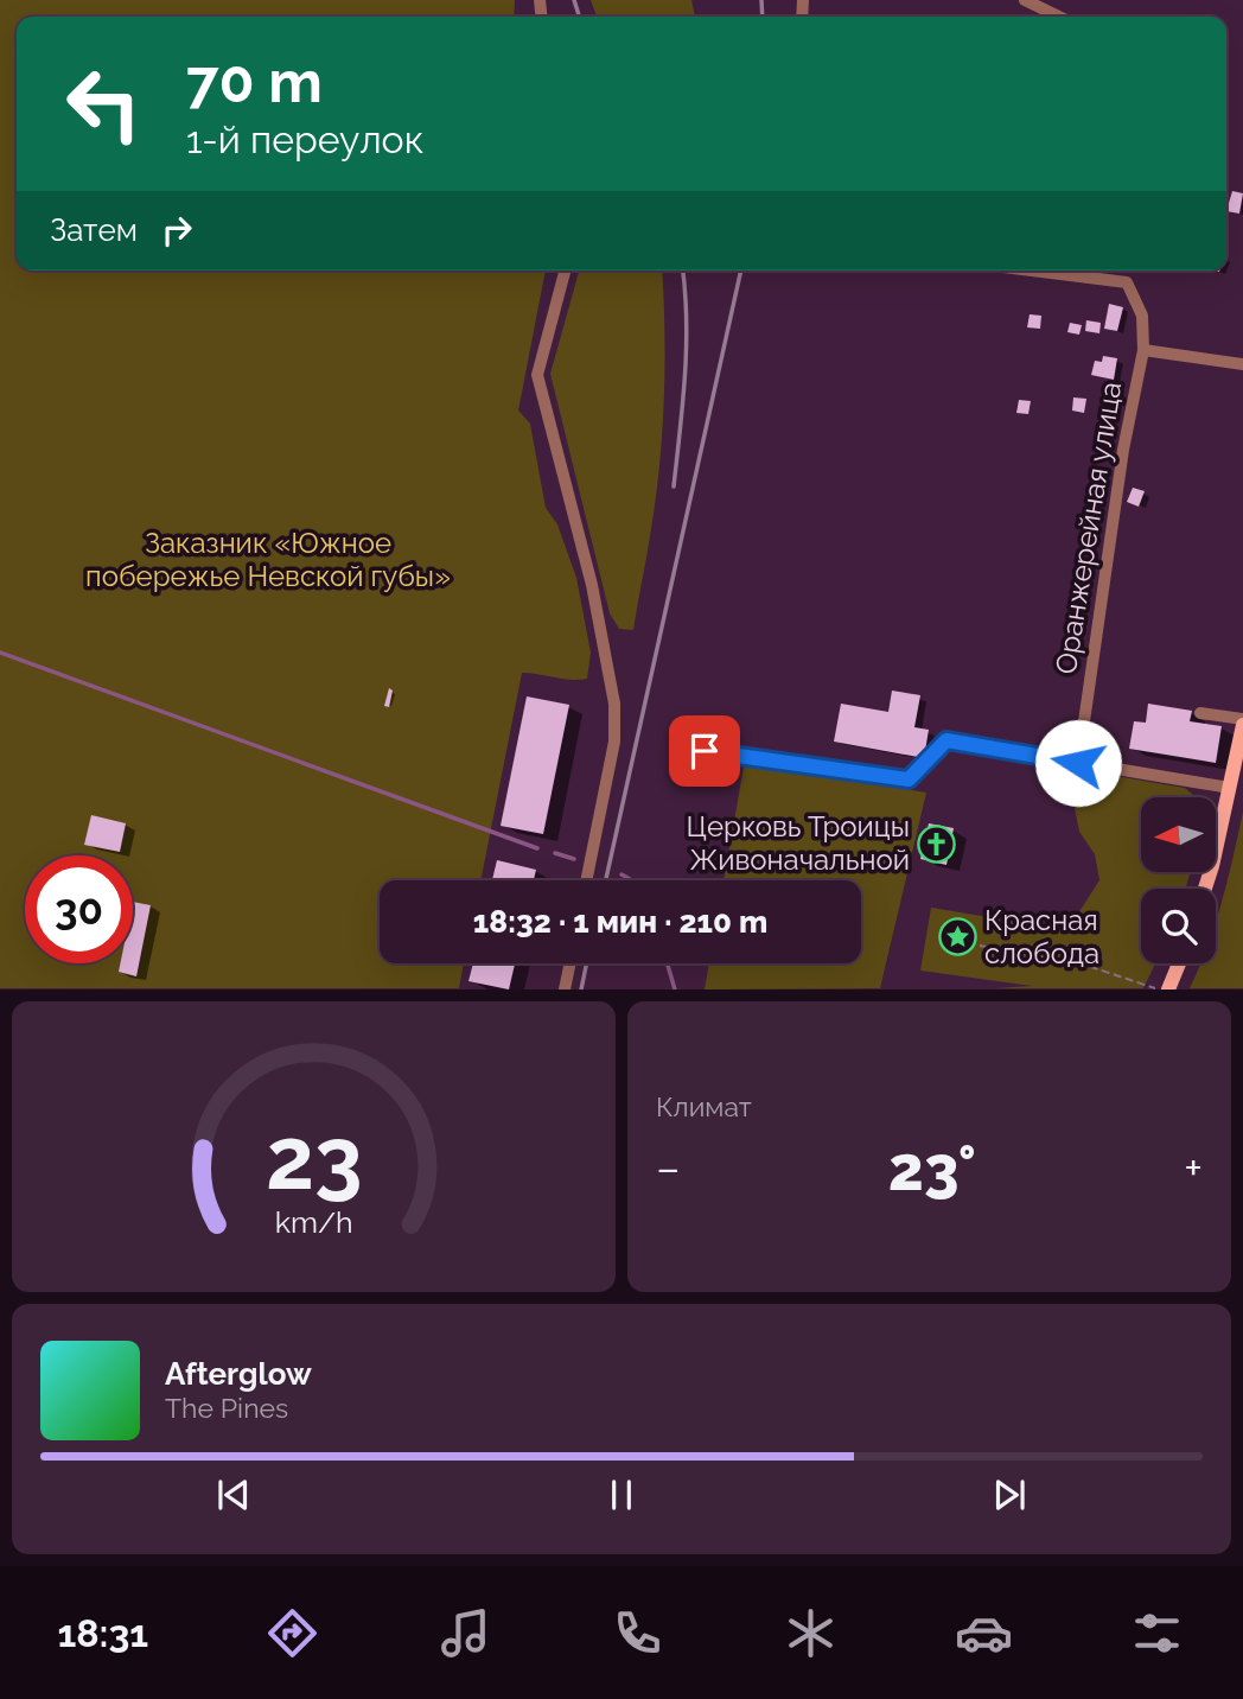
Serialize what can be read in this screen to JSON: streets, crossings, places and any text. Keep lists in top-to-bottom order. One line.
{"streets":{"street":["Оранжерейная улица"]},"parks":["Заказник «Южное побережье Невской губы»"],"places":{"church":["Церковь Троицы Живоначальной"],"place":["Красная слобода"]},"north":"left","page":{"turn":["70 m","1-й переулок"],"then":"Затем","limit":"30","trip":"18:32 · 1 мин · 210 m","tile":"Климат","heat":["−","23°","+"],"song":["Afterglow","The Pines"],"tabs":"18:31","gauge":["23","km/h"]}}
